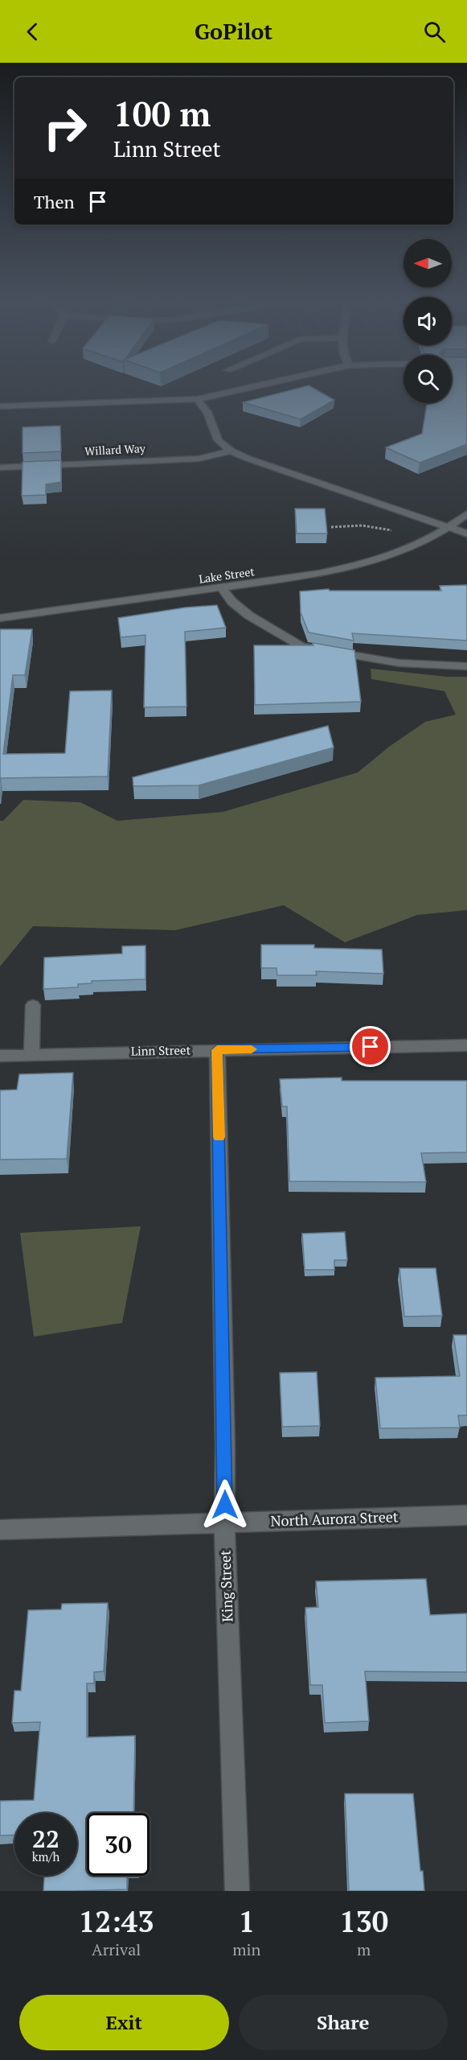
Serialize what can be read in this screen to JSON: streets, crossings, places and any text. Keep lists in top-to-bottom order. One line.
{"streets":{"street":["Willard Way","Lake Street","Linn Street","North Aurora Street","King Street"]},"crossings":[["Linn Street","King Street"],["North Aurora Street","King Street"]],"north":"left","page":{"header":"GoPilot","turn":["100 m","Linn Street"],"then":"Then","speed":"22 km/h","limit":"30","eta":["12:43","Arrival","1","min","130","m"],"buttons":["Exit","Share"]}}
